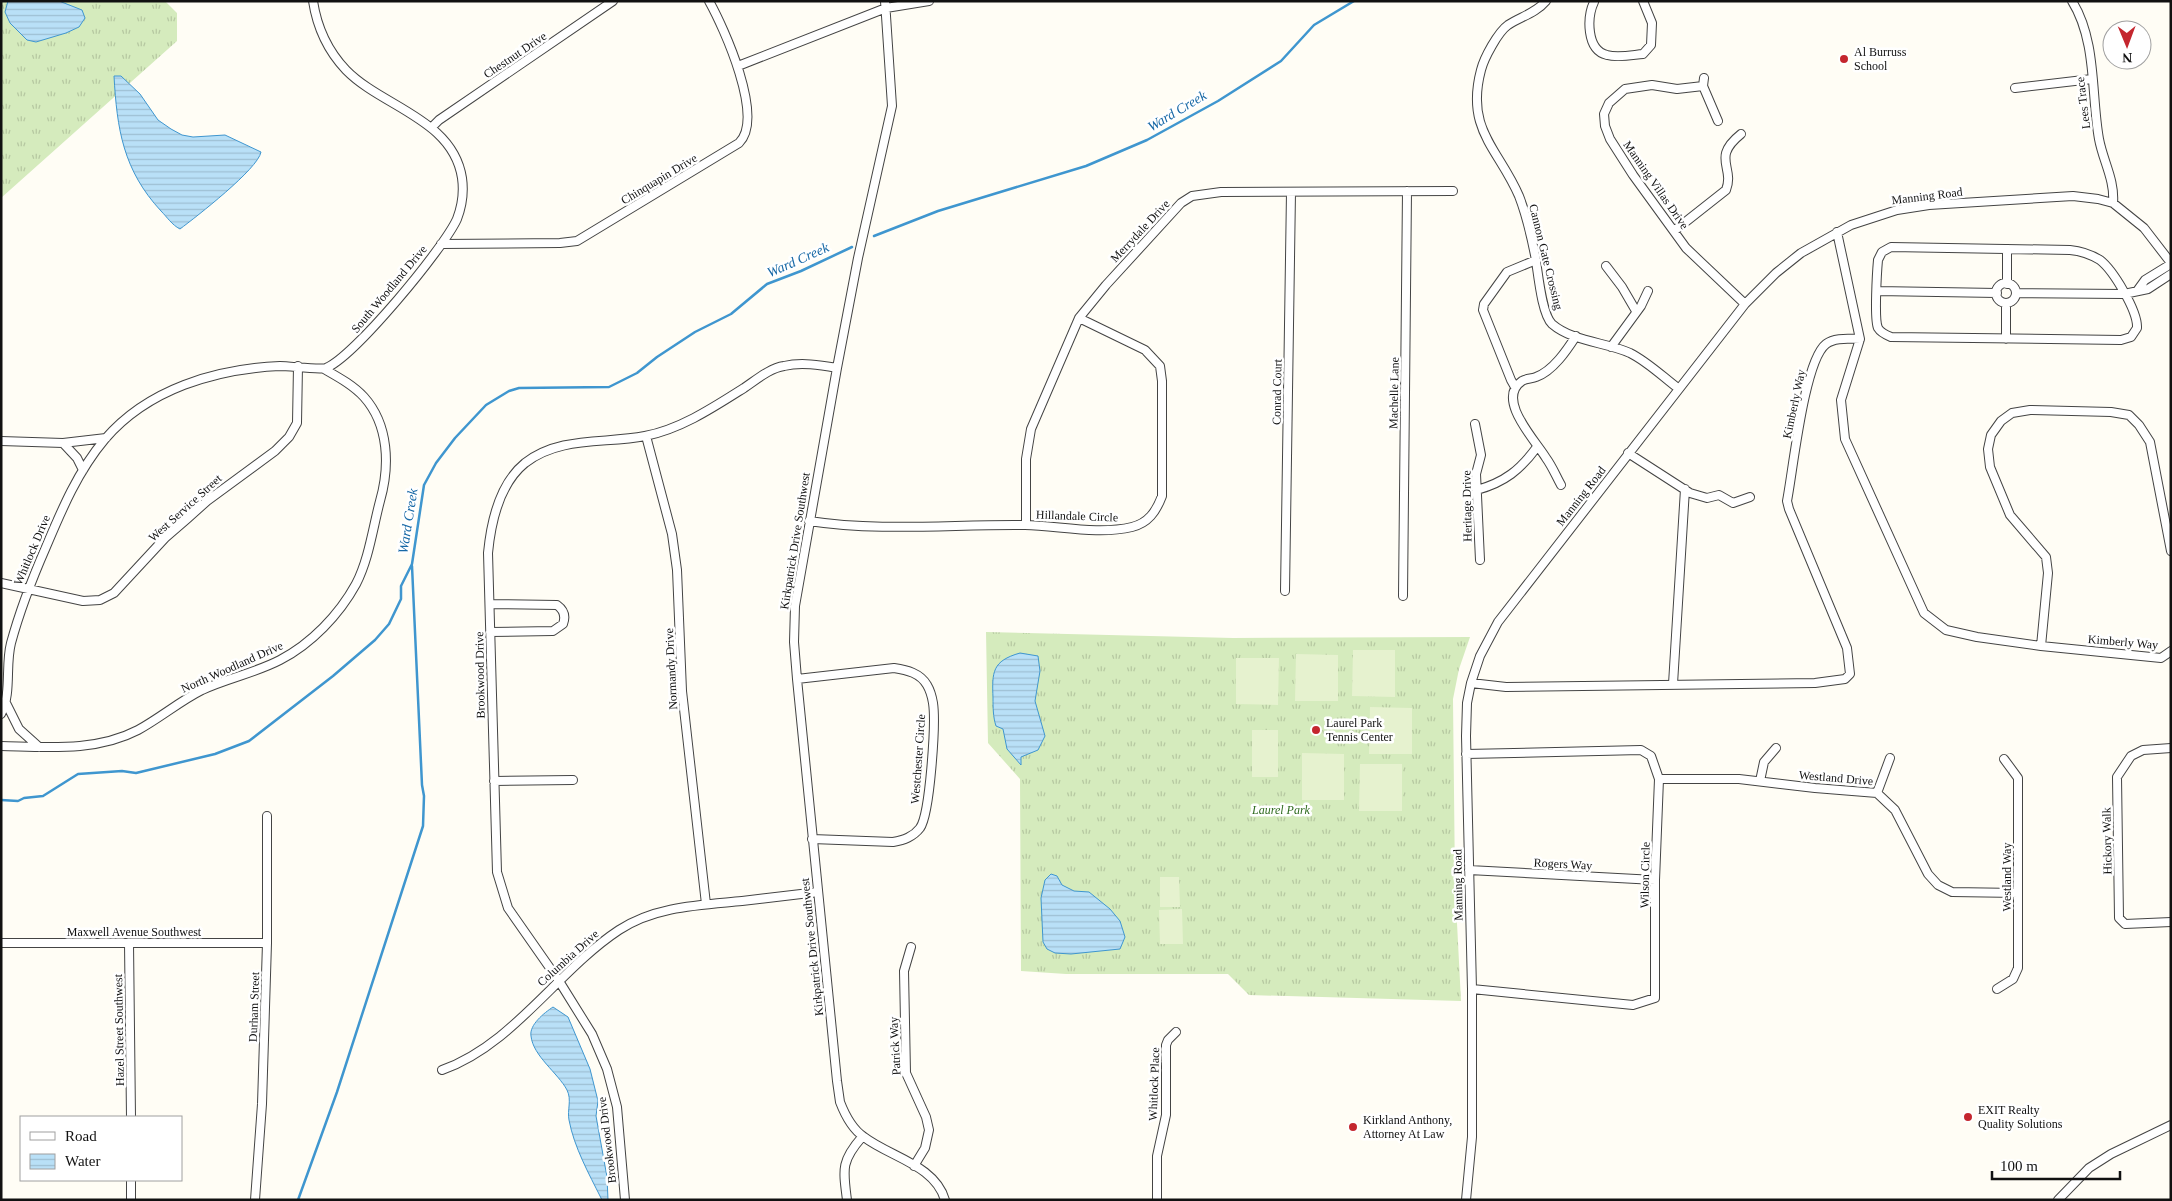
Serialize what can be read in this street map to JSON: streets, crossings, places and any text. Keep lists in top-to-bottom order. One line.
{"streets":{"street":["Chestnut Drive","Lees Trace","Chinquapin Drive","Manning Villas Drive","Manning Road","Merrydale Drive","Cannon Gate Crossing","South Woodland Drive","Conrad Court","Machelle Lane","Kimberly Way","Heritage Drive","West Service Street","Hillandale Circle","Kirkpatrick Drive Southwest","Whitlock Drive","North Woodland Drive","Normandy Drive","Brookwood Drive","Westchester Circle","Westland Drive","Hickory Walk","Rogers Way","Wilson Circle","Westland Way","Maxwell Avenue Southwest","Columbia Drive","Durham Street","Hazel Street Southwest","Patrick Way","Whitlock Place"]},"crossings":[["Chestnut Drive","South Woodland Drive"],["Lees Trace","Manning Road"],["Chinquapin Drive","South Woodland Drive"],["Manning Villas Drive","Manning Road"],["Manning Road","Cannon Gate Crossing"],["Manning Road","Rogers Way"],["Manning Road","Wilson Circle"],["Merrydale Drive","Conrad Court"],["Merrydale Drive","Machelle Lane"],["Merrydale Drive","Hillandale Circle"],["South Woodland Drive","North Woodland Drive"],["West Service Street","Whitlock Drive"],["Hillandale Circle","Kirkpatrick Drive Southwest"],["Kirkpatrick Drive Southwest","Brookwood Drive"],["Kirkpatrick Drive Southwest","Westchester Circle"],["Kirkpatrick Drive Southwest","Columbia Drive"],["Kirkpatrick Drive Southwest","Patrick Way"],["Whitlock Drive","North Woodland Drive"],["Normandy Drive","Brookwood Drive"],["Normandy Drive","Columbia Drive"],["Brookwood Drive","Columbia Drive"],["Westland Drive","Wilson Circle"],["Westland Drive","Westland Way"],["Rogers Way","Wilson Circle"],["Maxwell Avenue Southwest","Durham Street"],["Maxwell Avenue Southwest","Hazel Street Southwest"]],"water":["Ward Creek"],"parks":["Laurel Park"],"places":["Al Burruss School","Laurel Park Tennis Center","EXIT Realty Quality Solutions","Kirkland Anthony, Attorney At Law"],"legend":["Road","Water"],"scale_bar":"100 m","north":"bottom"}
